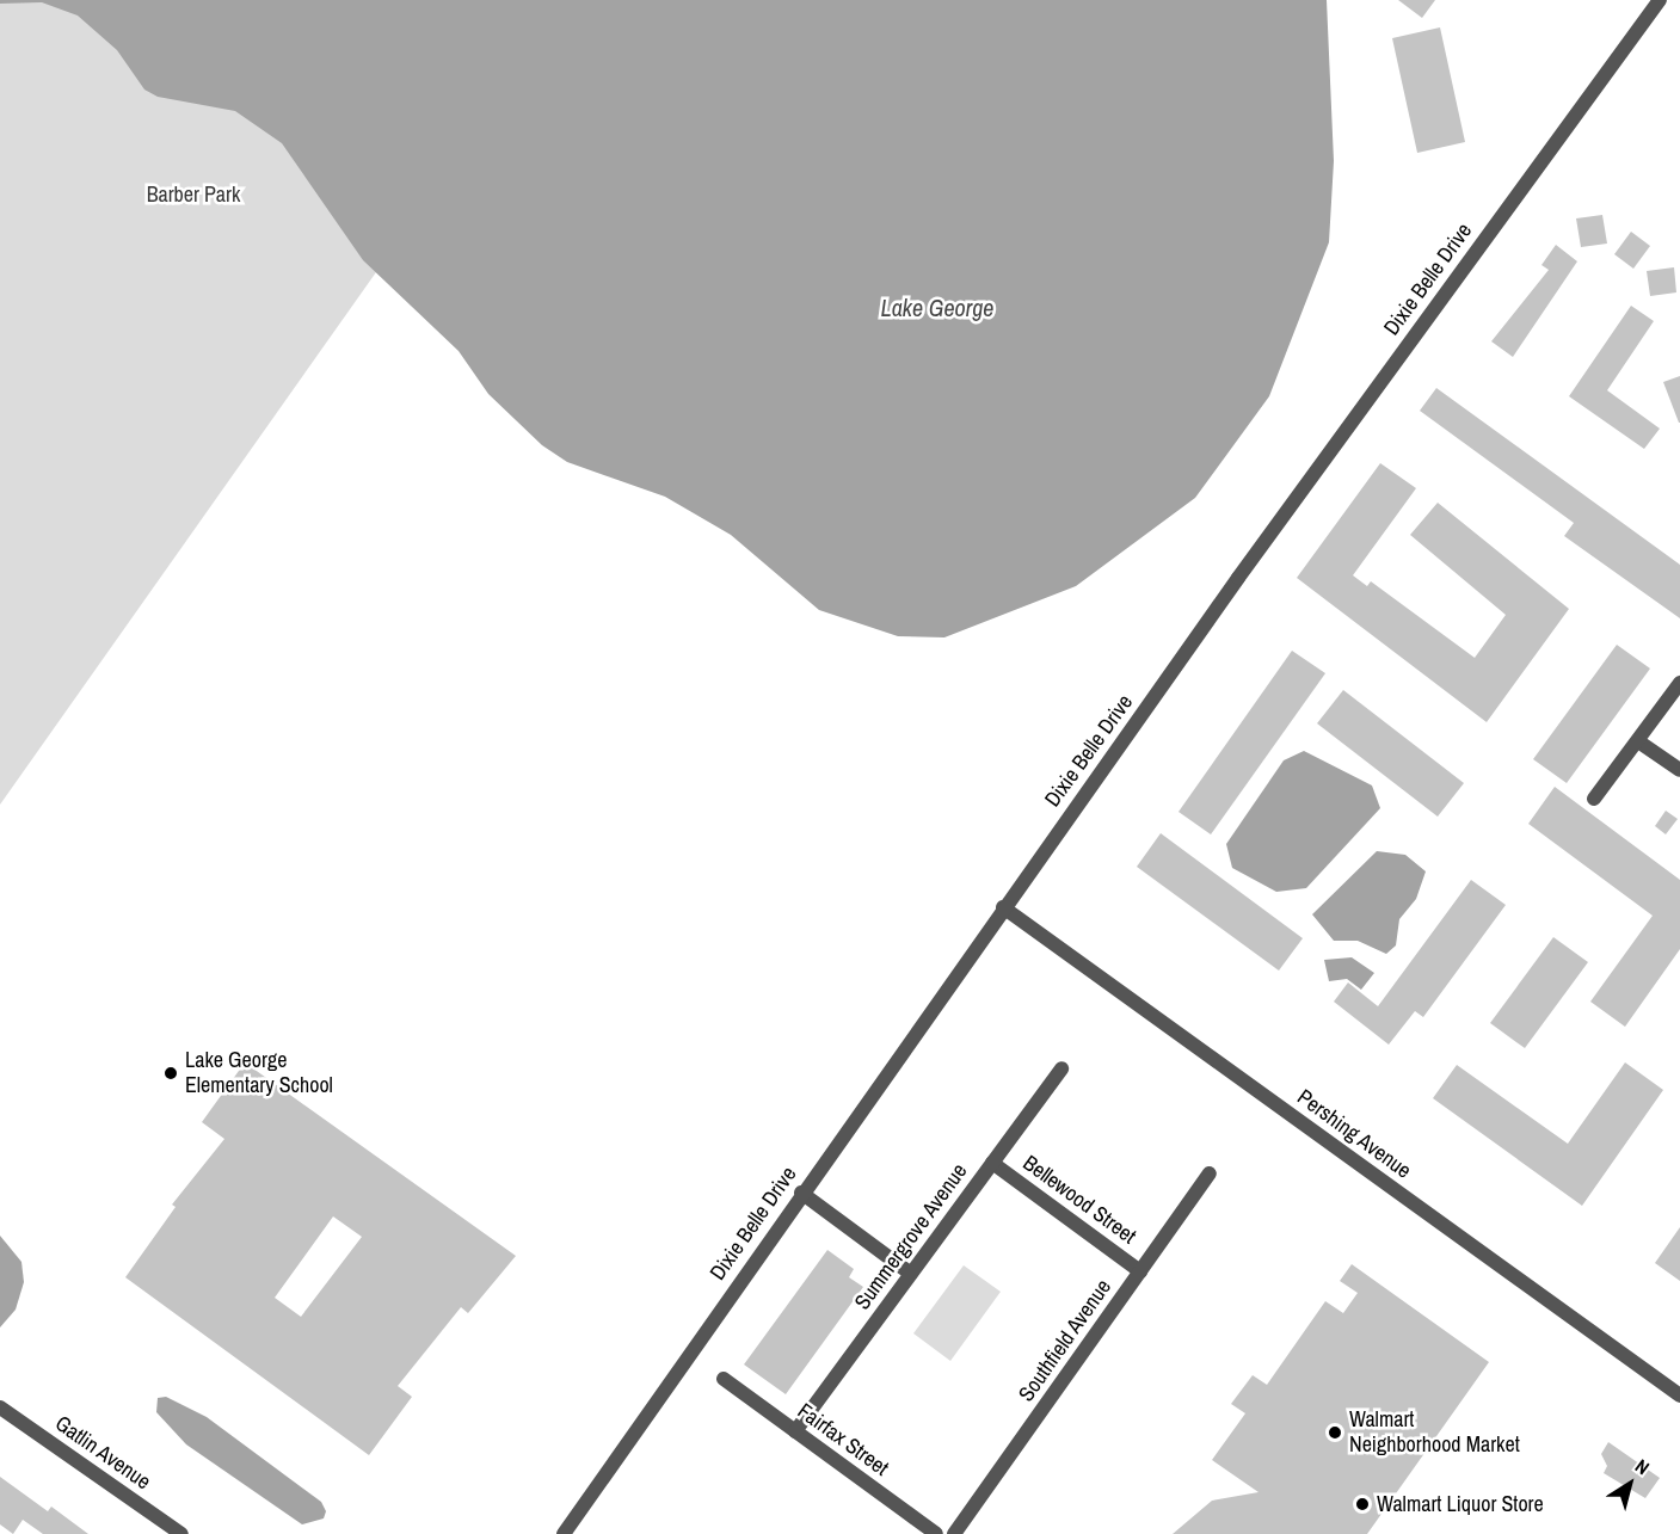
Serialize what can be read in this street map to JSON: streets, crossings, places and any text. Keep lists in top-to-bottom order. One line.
{"streets":{"street":["Dixie Belle Drive","Pershing Avenue","Bellewood Street","Summergrove Avenue","Southfield Avenue","Fairfax Street","Gatlin Avenue"]},"crossings":[["Dixie Belle Drive","Pershing Avenue"],["Bellewood Street","Summergrove Avenue"],["Bellewood Street","Southfield Avenue"],["Summergrove Avenue","Fairfax Street"]],"water":["Lake George"],"parks":["Barber Park"],"places":["Lake George Elementary School","Walmart Neighborhood Market","Walmart Liquor Store"],"north":"top right"}
